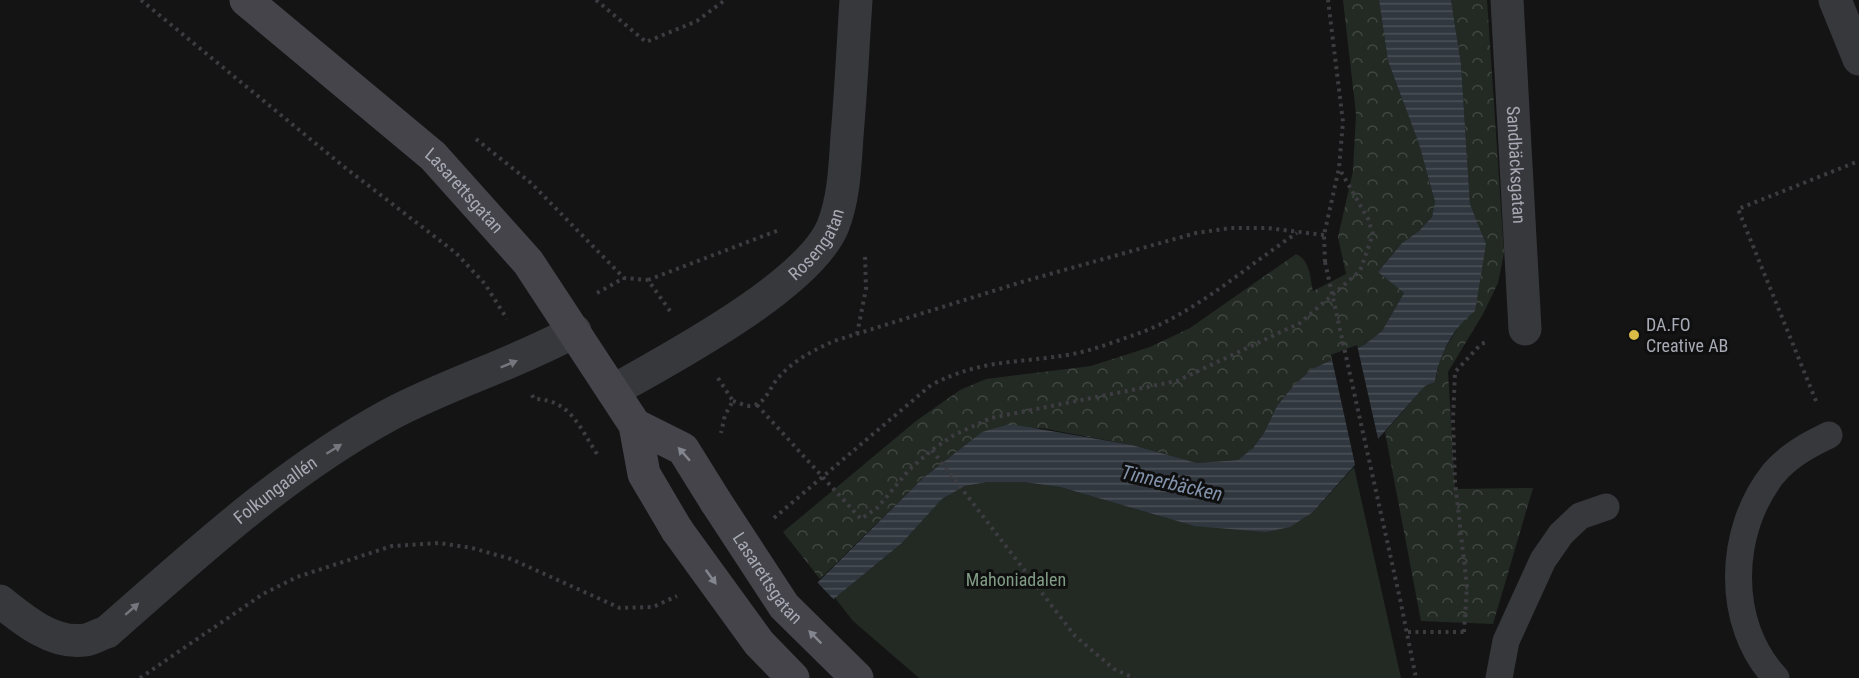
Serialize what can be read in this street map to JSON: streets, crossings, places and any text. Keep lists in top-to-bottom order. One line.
{"streets":{"main road":["Lasarettsgatan"],"street":["Sandbäcksgatan","Rosengatan","Folkungaallén"]},"crossings":[["Lasarettsgatan","Rosengatan"],["Lasarettsgatan","Folkungaallén"]],"one_way":["Folkungaallén"],"water":["Tinnerbäcken"],"parks":["Mahoniadalen"],"places":["DA.FO Creative AB"]}
